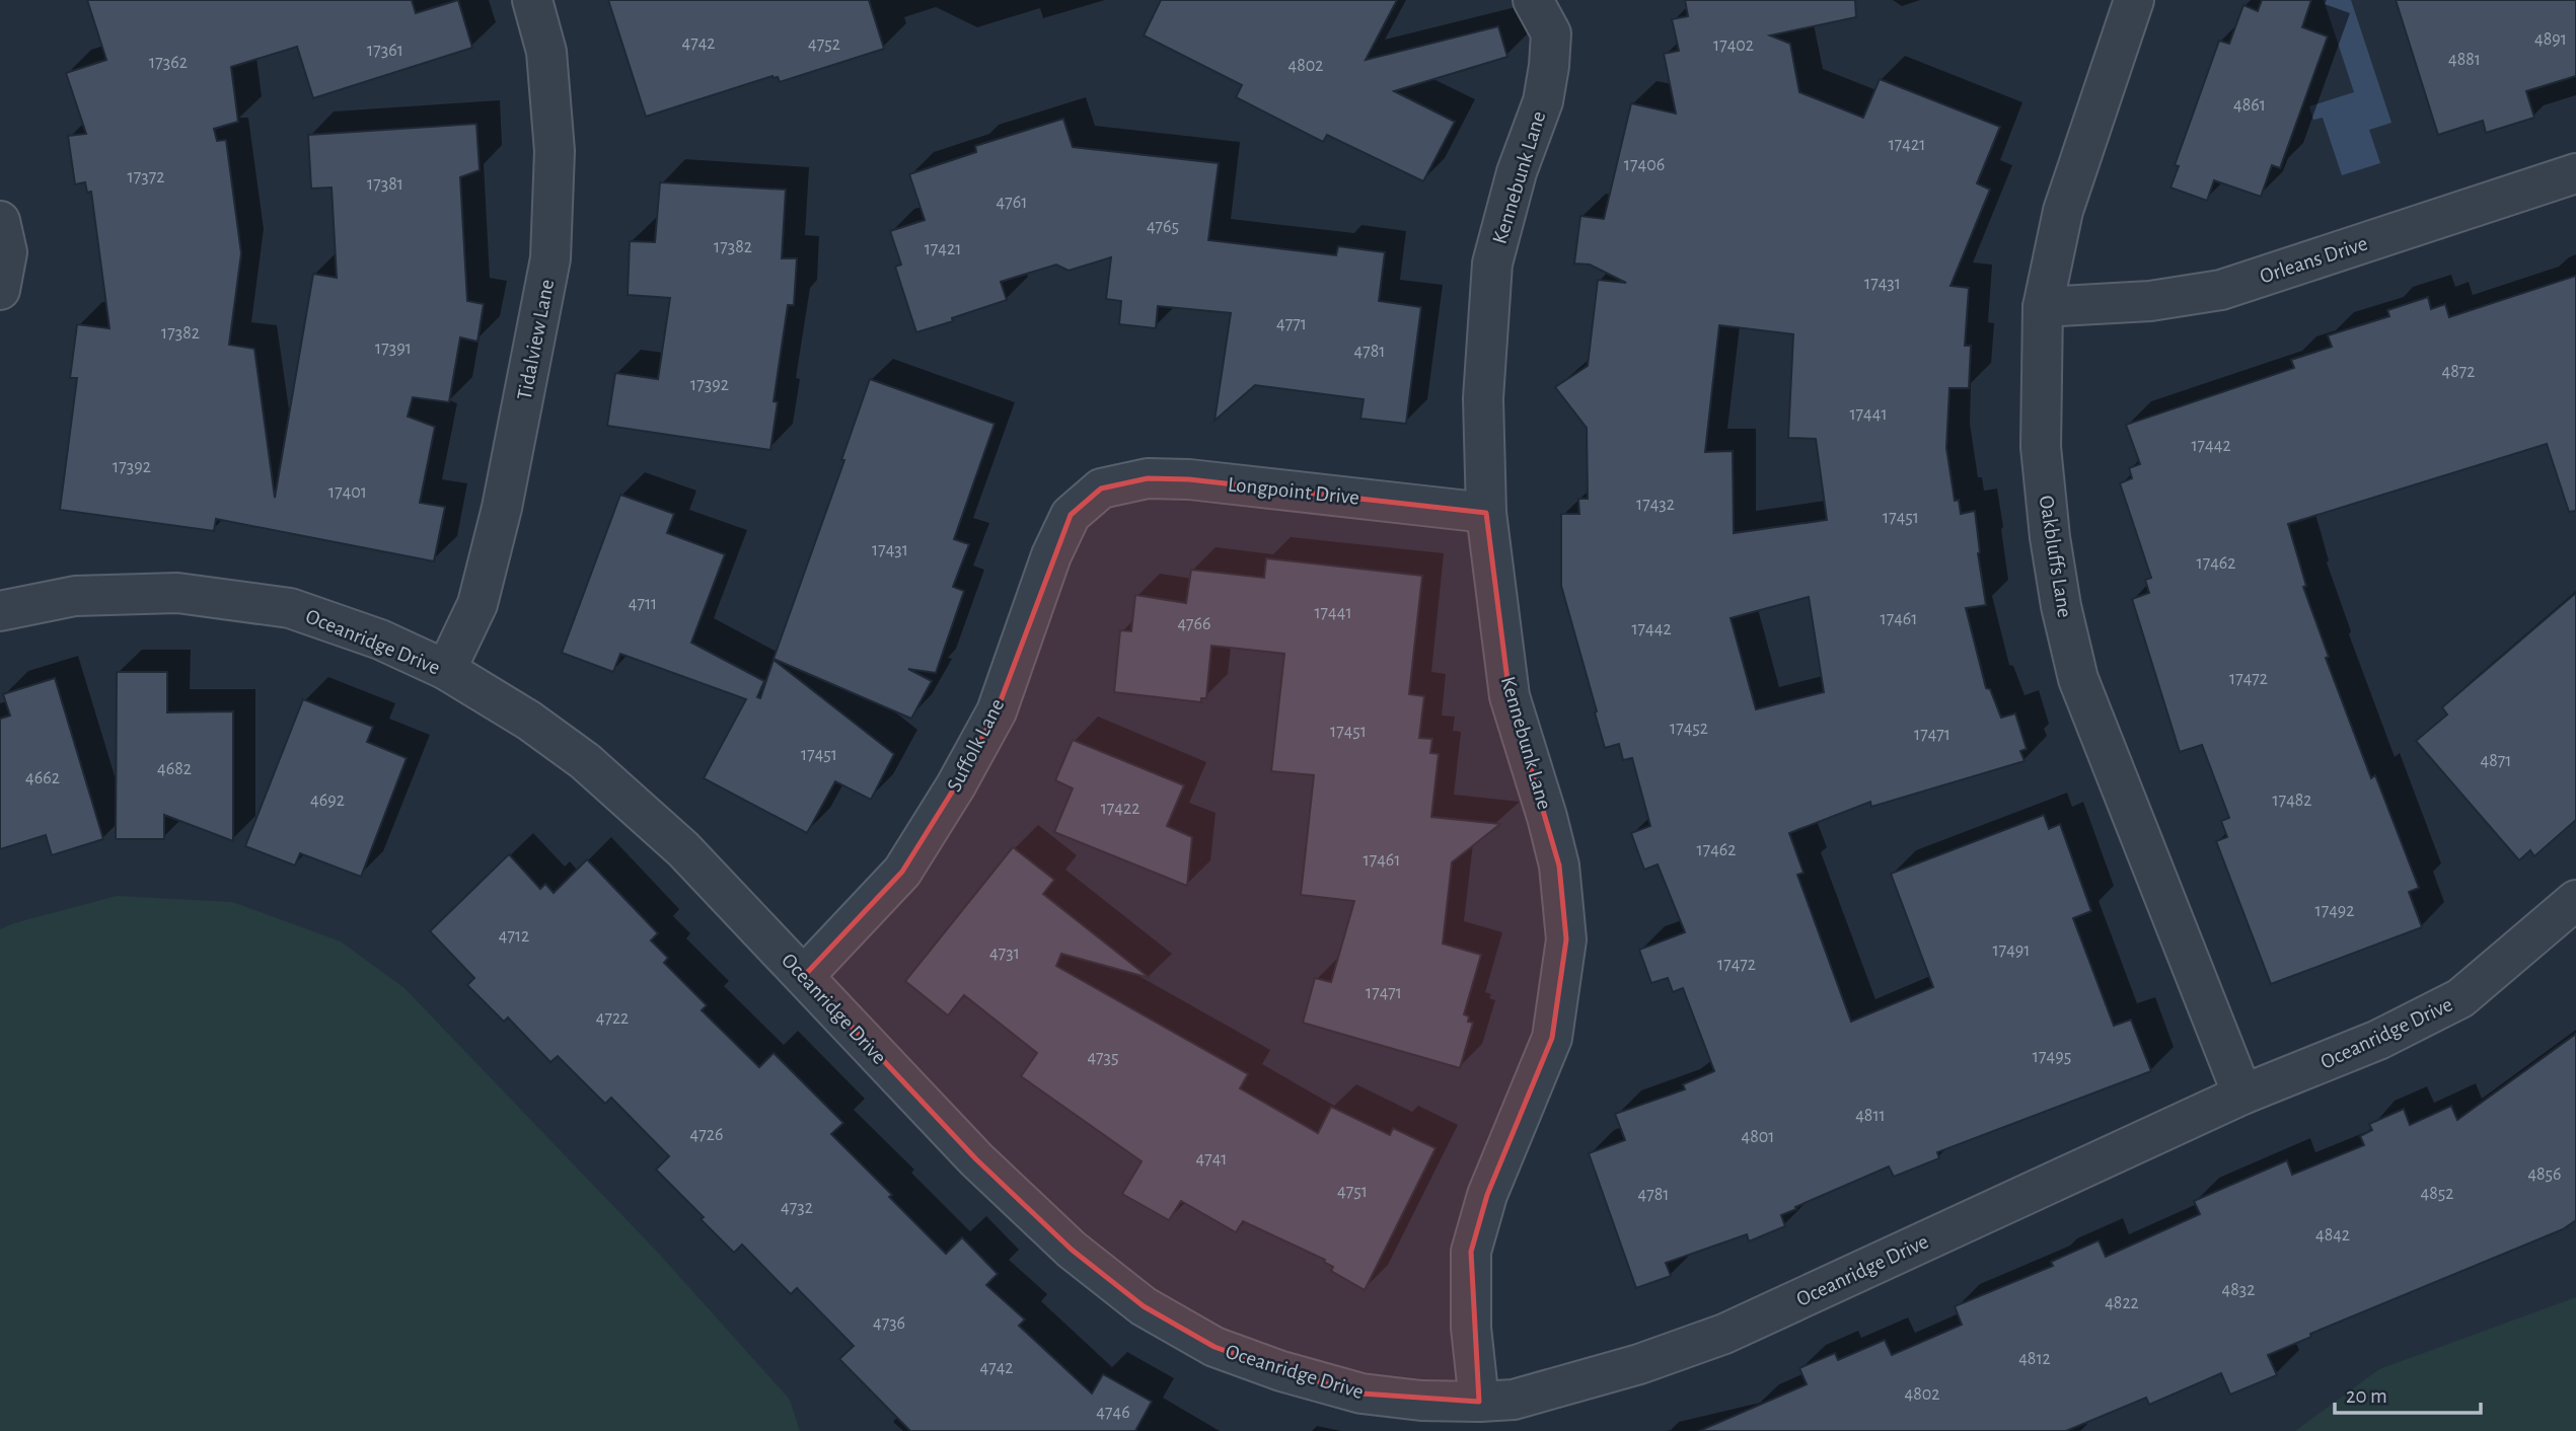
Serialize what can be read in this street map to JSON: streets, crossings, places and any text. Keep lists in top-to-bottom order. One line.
{"streets":{"street":["Kennebunk Lane","Orleans Drive","Tidalview Lane","Longpoint Drive","Oakbluffs Lane","Oceanridge Drive","Suffolk Lane"]},"crossings":[["Kennebunk Lane","Longpoint Drive"],["Kennebunk Lane","Oceanridge Drive"],["Orleans Drive","Oakbluffs Lane"],["Tidalview Lane","Oceanridge Drive"],["Longpoint Drive","Suffolk Lane"],["Oakbluffs Lane","Oceanridge Drive"],["Oceanridge Drive","Suffolk Lane"]],"house_numbers":["4891","4742","4752","17402","17361","4881","17362","4802","4861","17421","17406","17372","17381","4761","4765","17382","17421","17431","4771","17382","17391","4781","4872","17392","17441","17442","17392","17401","17432","17451","17431","17462","4711","17441","17461","4766","17442","17472","17452","17451","17471","17451","4871","4682","4662","4692","17482","17422","17462","17461","17492","4712","17491","4731","17472","17471","4722","17495","4735","4811","4726","4801","4741","4856","4751","4852","4781","4732","4842","4832","4822","4736","4812","4742","4802","4746"],"scale_bar":"20 m"}
